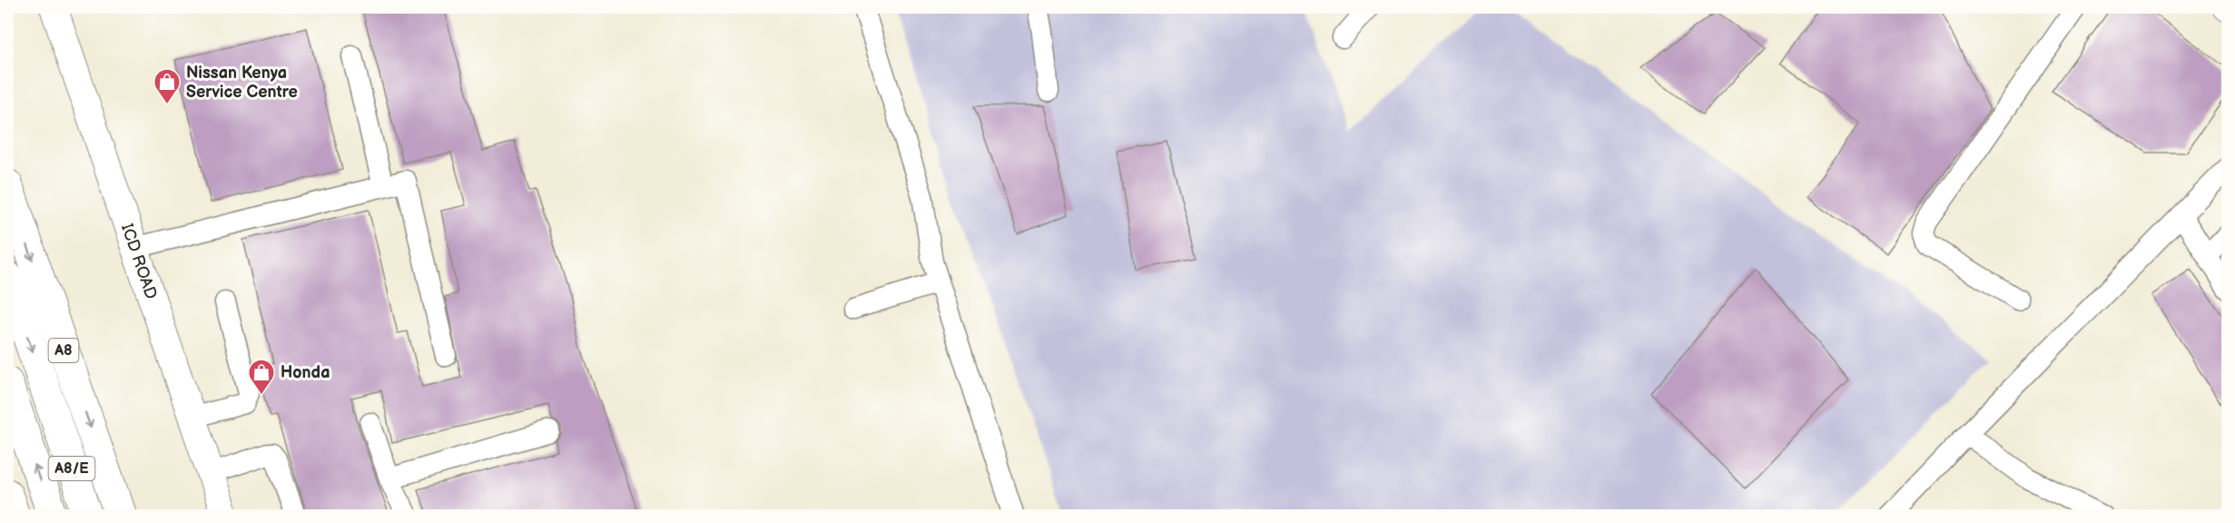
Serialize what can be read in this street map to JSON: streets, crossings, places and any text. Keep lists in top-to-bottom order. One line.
{"streets":{"highway":["A8","A8/E"],"main road":["ICD ROAD"]},"places":{"shop":["Nissan Kenya Service Centre","Honda"]}}
